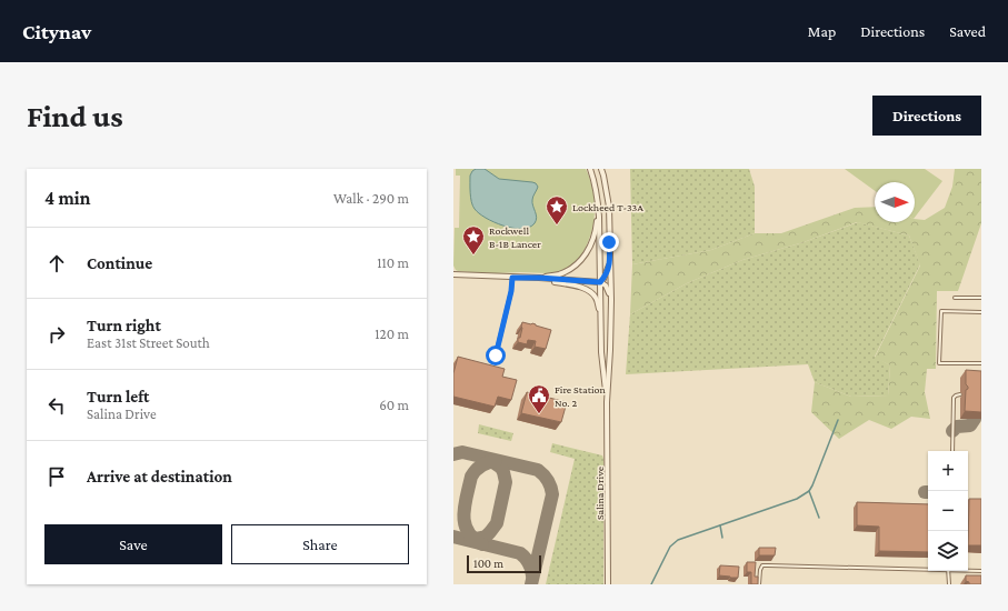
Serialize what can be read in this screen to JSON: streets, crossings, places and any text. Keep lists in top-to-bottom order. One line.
{"streets":{"street":["Salina Drive"]},"places":{"place":["Lockheed T-33A","Rockwell B-1B Lancer"],"public building":["Fire Station No. 2"]},"scale_bar":"100 m","north":"right","page":{"header":"Citynav","nav":["Map","Directions","Saved"],"buttons":["Directions",["Save","Share"]],"title":"Find us","heading":["4 min","Walk · 290 m"],"list":[["Continue","110 m"],["Turn right","East 31st Street South","120 m"],["Turn left","Salina Drive","60 m"],"Arrive at destination"],"map_buttons":["+","−"],"scale":"100 m"}}
